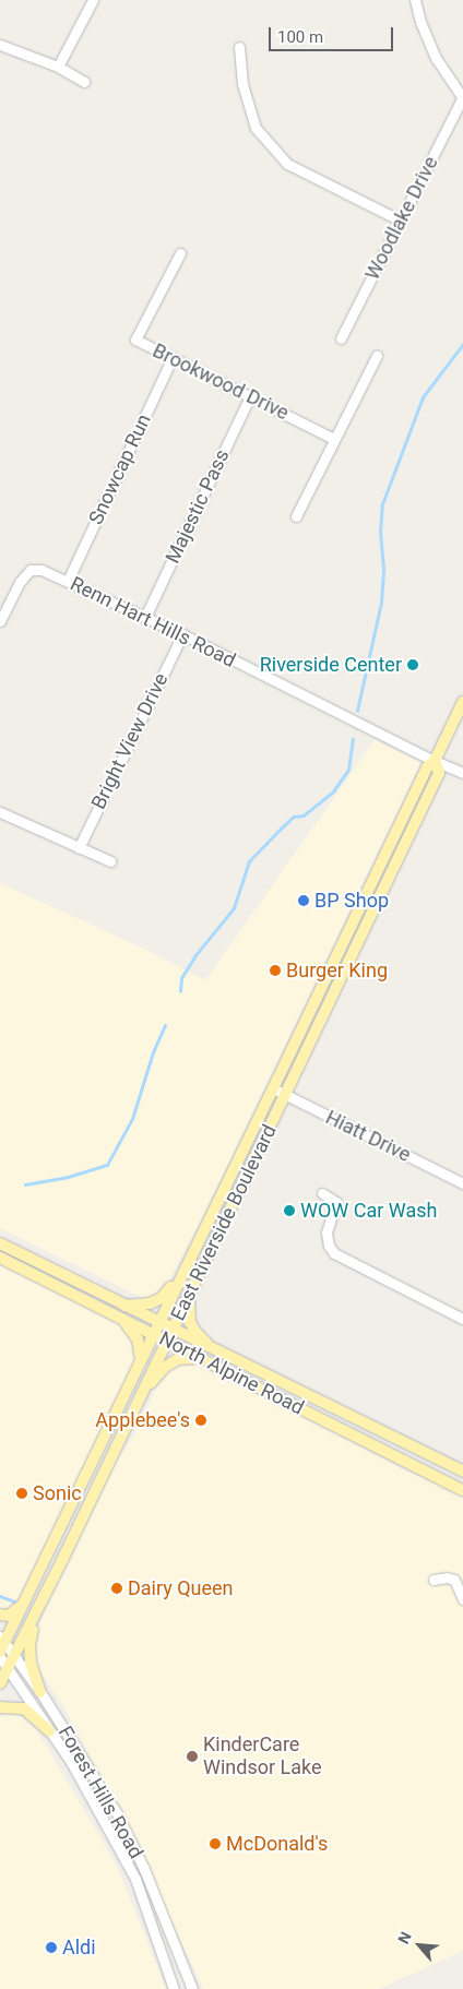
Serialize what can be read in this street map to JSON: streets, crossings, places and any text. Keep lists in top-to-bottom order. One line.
{"streets":{"main road":["East Riverside Boulevard","North Alpine Road"],"street":["Woodlake Drive","Brookwood Drive","Snowcap Run","Majestic Pass","Renn Hart Hills Road","Bright View Drive","Hiatt Drive","Forest Hills Road"]},"crossings":[["Brookwood Drive","Snowcap Run"],["Brookwood Drive","Majestic Pass"],["Snowcap Run","Renn Hart Hills Road"],["Majestic Pass","Renn Hart Hills Road"],["Renn Hart Hills Road","Bright View Drive"],["Renn Hart Hills Road","East Riverside Boulevard"],["Hiatt Drive","East Riverside Boulevard"],["East Riverside Boulevard","North Alpine Road"],["East Riverside Boulevard","Forest Hills Road"]],"places":["Riverside Center","BP Shop","Burger King","WOW Car Wash","Applebee's","Sonic","Dairy Queen","KinderCare Windsor Lake","McDonald's","Aldi"],"scale_bar":"100 m","north":"top left"}
